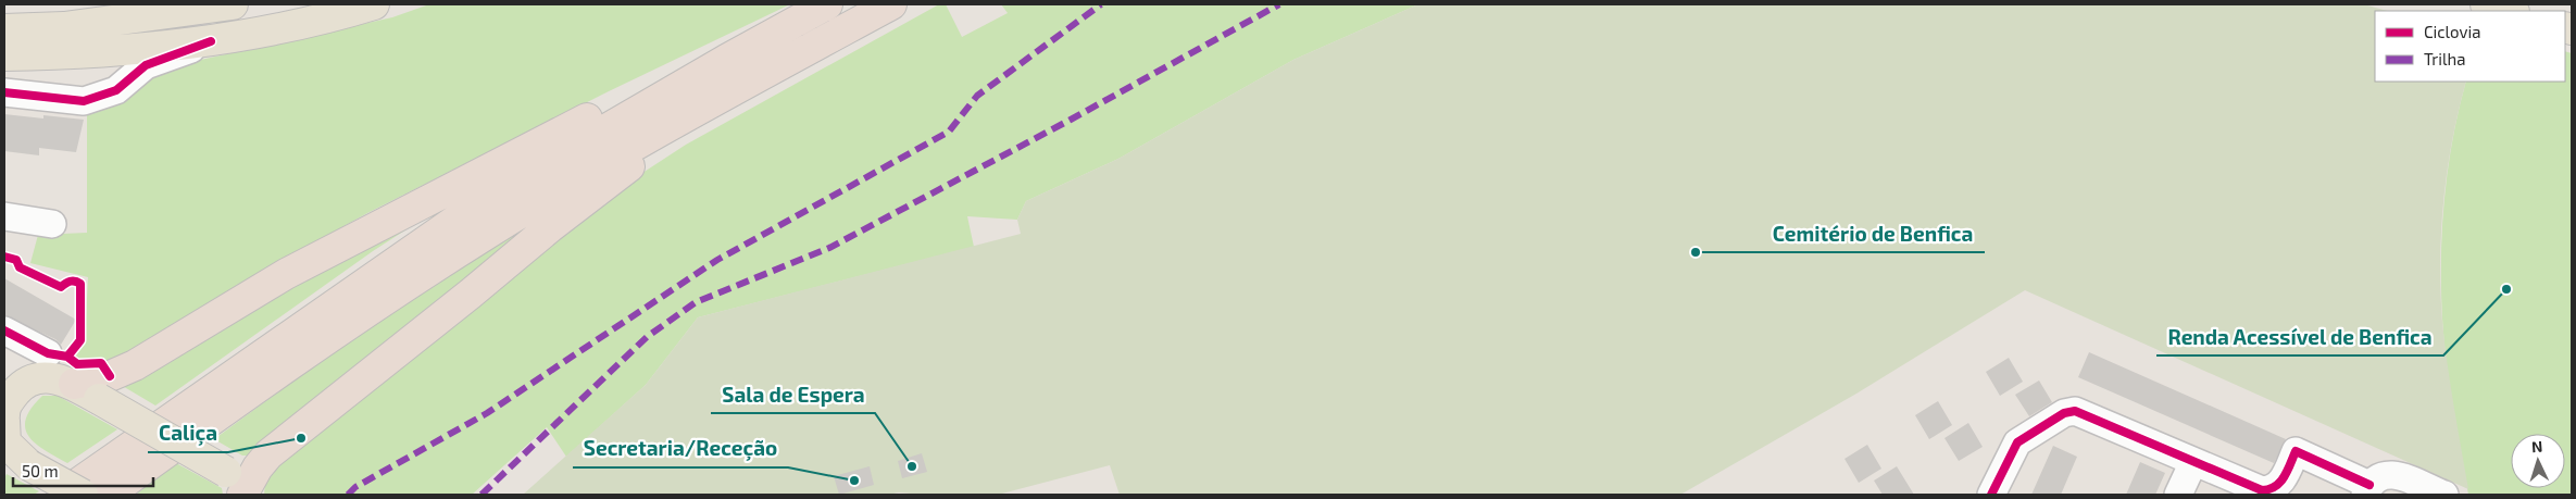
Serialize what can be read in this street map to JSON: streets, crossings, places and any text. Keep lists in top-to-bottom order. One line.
{"places":["Cemitério de Benfica","Renda Acessível de Benfica","Caliça","Sala de Espera","Secretaria/Receção"],"legend":["Ciclovia","Trilha"],"scale_bar":"50 m","north":"top"}
